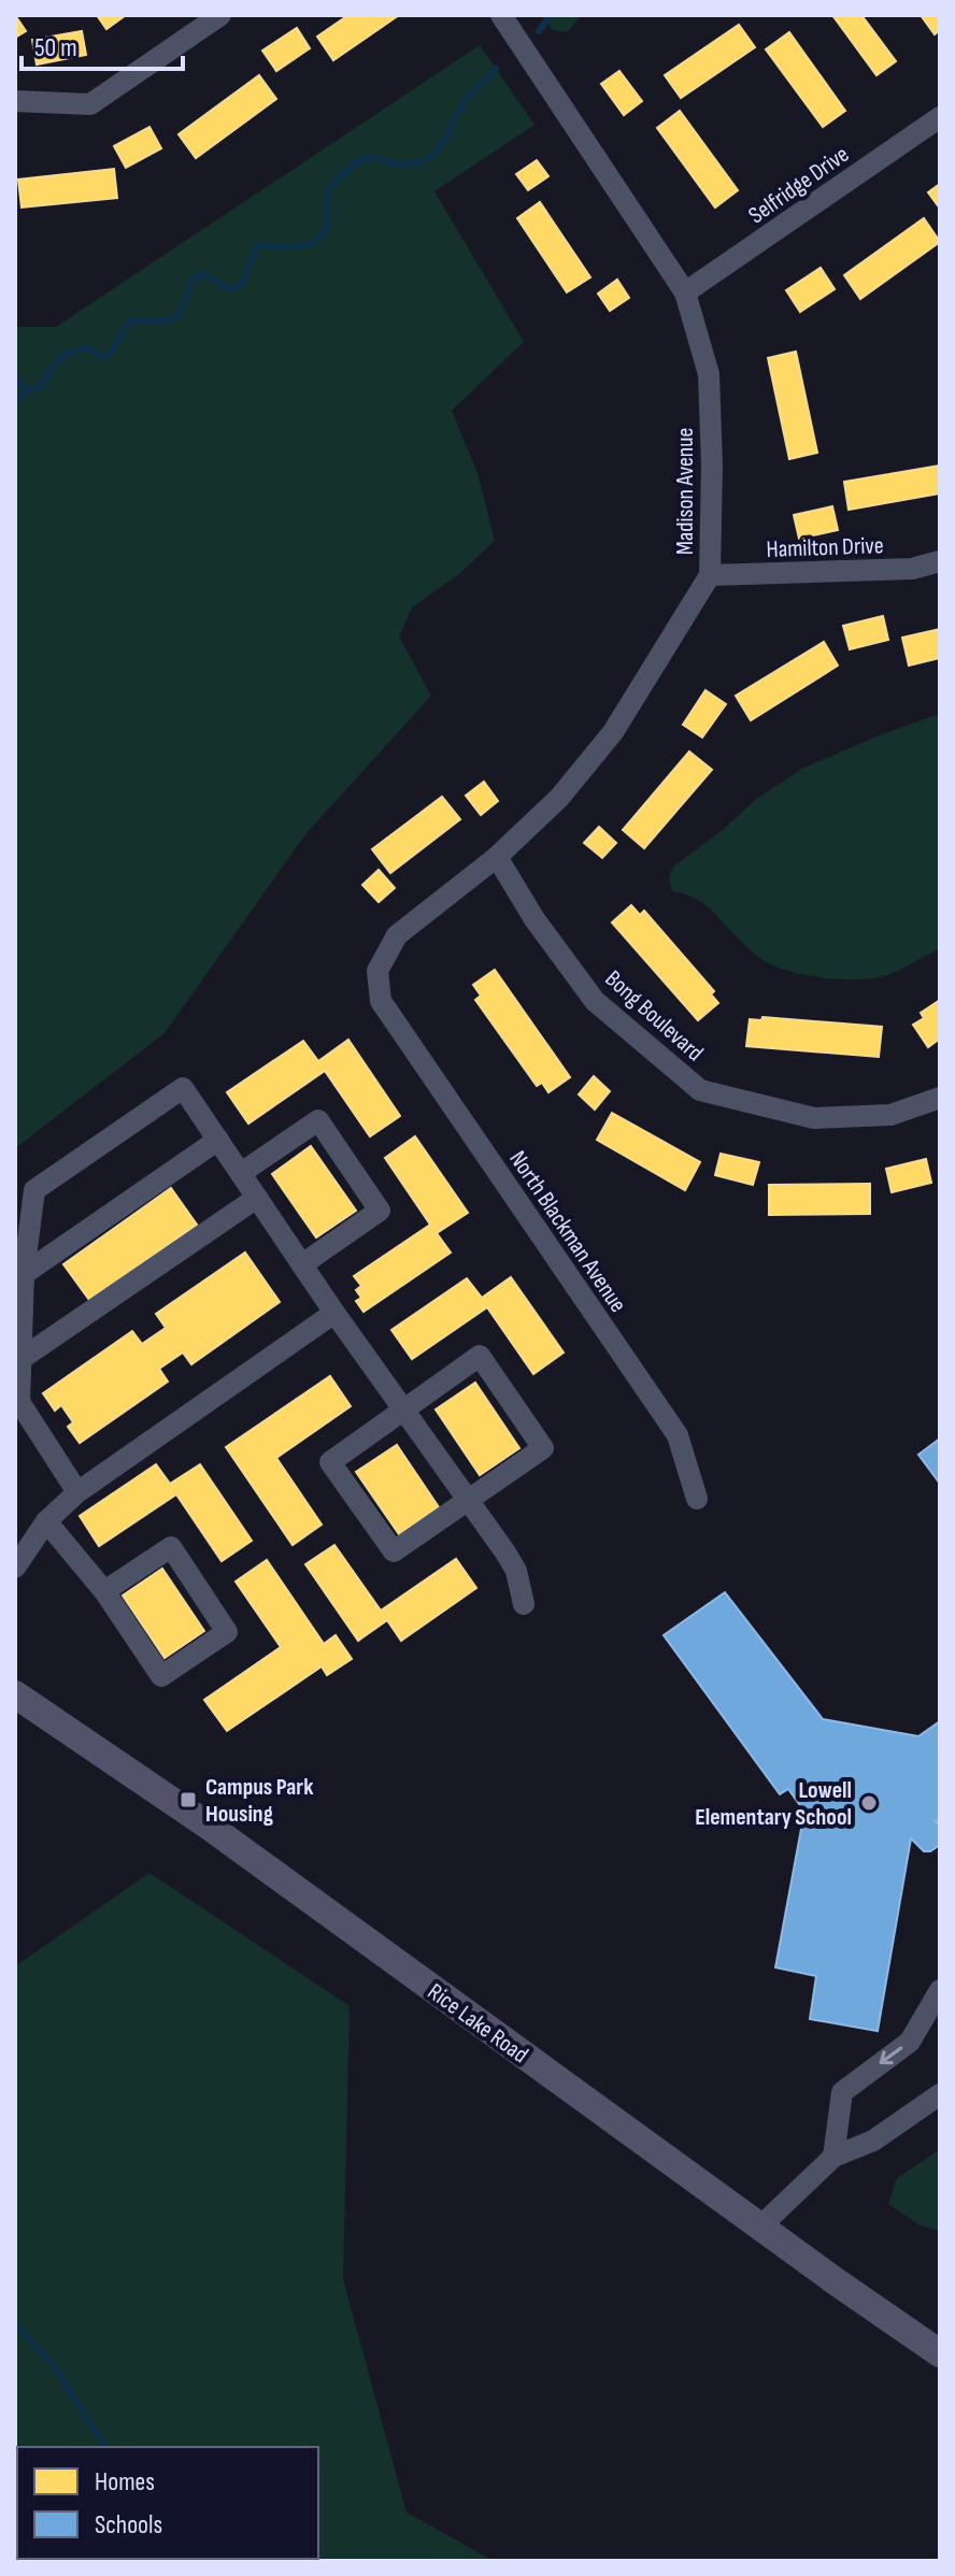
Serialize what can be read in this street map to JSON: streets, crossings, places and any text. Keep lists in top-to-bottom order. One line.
{"streets":{"main road":["Rice Lake Road"],"street":["Selfridge Drive","Madison Avenue","Hamilton Drive","Bong Boulevard","North Blackman Avenue"]},"crossings":[["Selfridge Drive","Madison Avenue"],["Madison Avenue","Hamilton Drive"],["Madison Avenue","Bong Boulevard"],["Madison Avenue","North Blackman Avenue"]],"places":{"transit":["Campus Park Housing"],"other":["Lowell Elementary School"]},"legend":["Homes","Schools"],"scale_bar":"50 m"}
